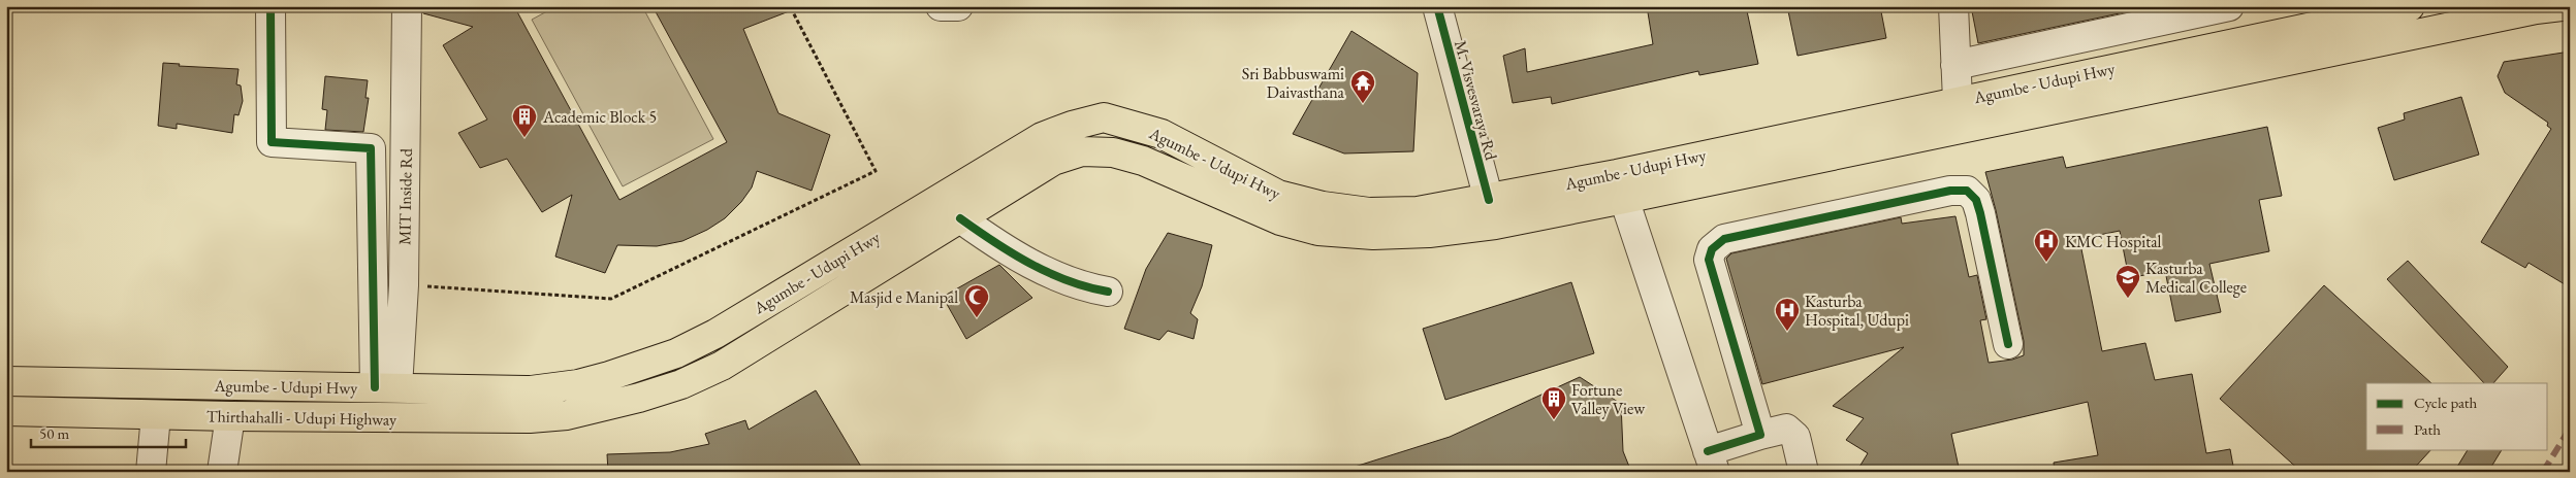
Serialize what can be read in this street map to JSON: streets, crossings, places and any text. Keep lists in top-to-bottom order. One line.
{"streets":{"highway":["Agumbe - Udupi Hwy","Thirthahalli - Udupi Highway"],"street":["M. Visvesvaraya Rd","MIT Inside Rd"]},"crossings":[["Agumbe - Udupi Hwy","M. Visvesvaraya Rd"],["Agumbe - Udupi Hwy","MIT Inside Rd"],["Agumbe - Udupi Hwy","Thirthahalli - Udupi Highway"]],"places":{"temple":["Sri Babbuswami Daivasthana"],"building":["Academic Block 5","Fortune Valley View"],"hospital":["KMC Hospital","Kasturba Hospital, Udupi"],"school or university":["Kasturba Medical College"],"mosque":["Masjid e Manipal"]},"legend":["Cycle path","Path"],"scale_bar":"50 m"}
